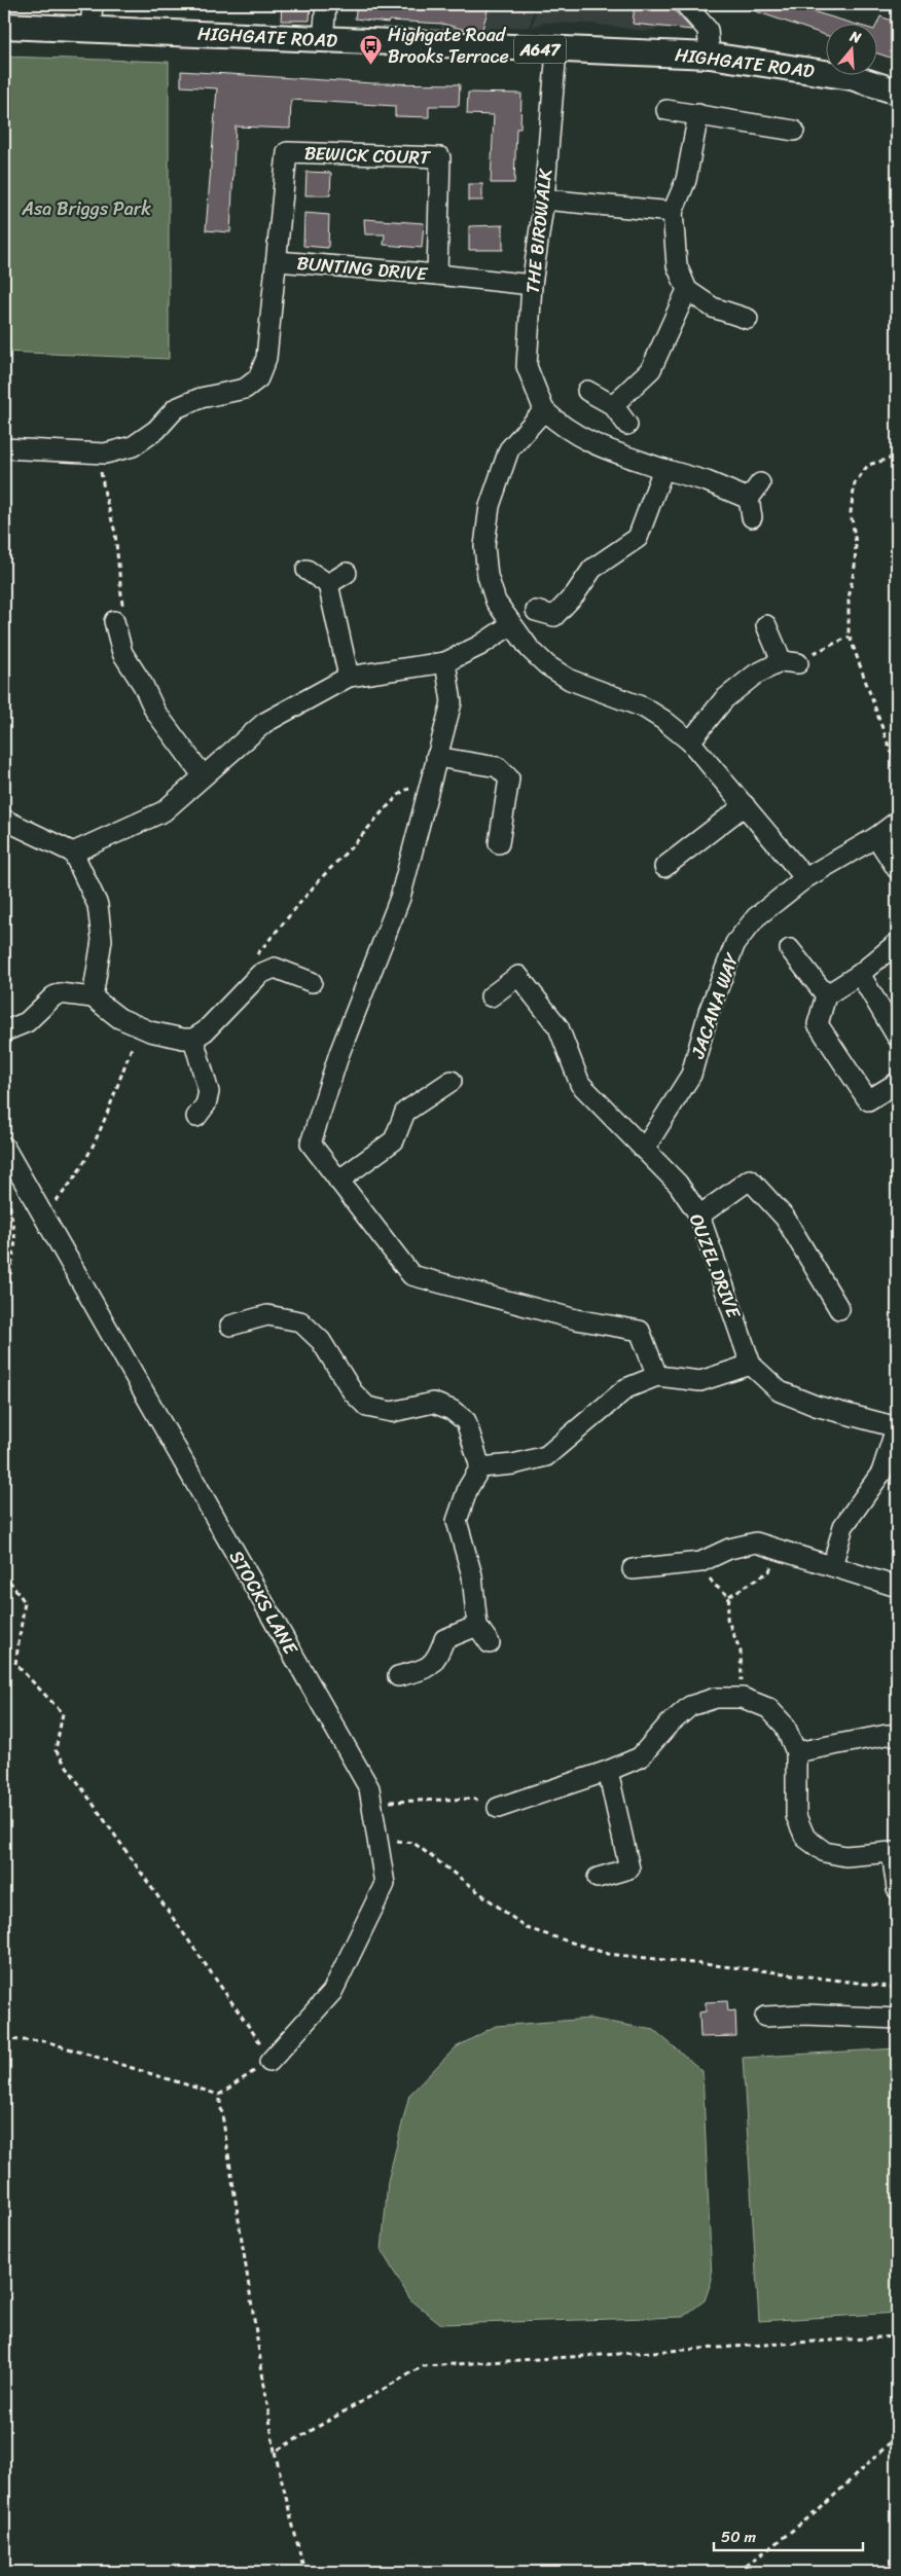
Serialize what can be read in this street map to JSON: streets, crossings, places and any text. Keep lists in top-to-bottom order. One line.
{"streets":{"main road":["HIGHGATE ROAD","A647"],"street":["BEWICK COURT","THE BIRDWALK","BUNTING DRIVE","JACANA WAY","OUZEL DRIVE","STOCKS LANE"]},"crossings":[["HIGHGATE ROAD","THE BIRDWALK"],["BEWICK COURT","BUNTING DRIVE"],["THE BIRDWALK","BUNTING DRIVE"],["JACANA WAY","OUZEL DRIVE"]],"parks":["Asa Briggs Park"],"places":{"bus stop":["Highgate Road Brooks Terrace"]},"scale_bar":"50 m","north":"top"}
